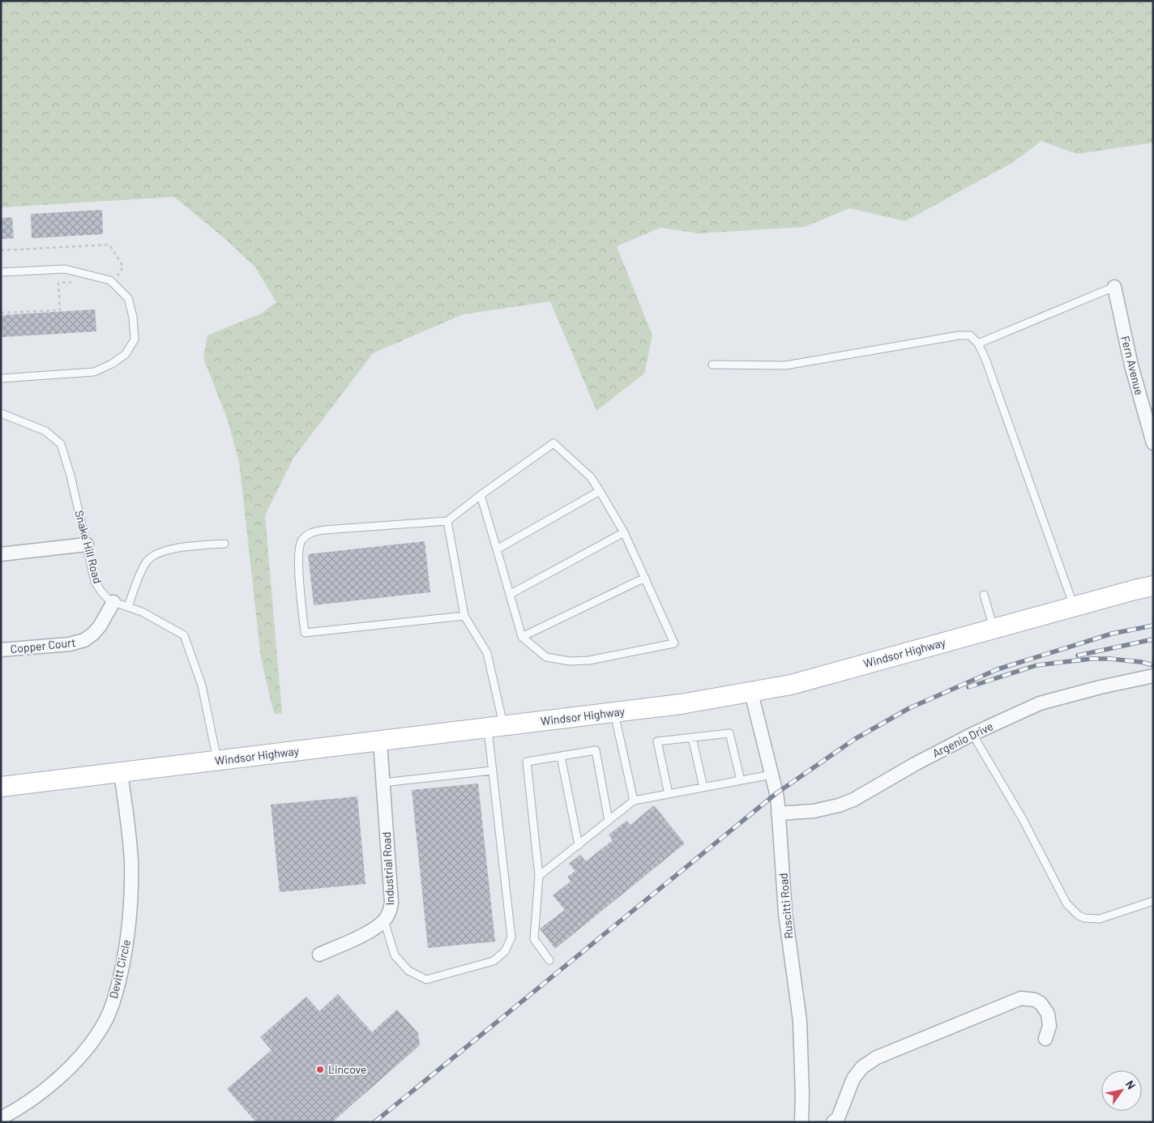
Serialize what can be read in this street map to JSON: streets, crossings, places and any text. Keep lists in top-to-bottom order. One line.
{"streets":{"main road":["Windsor Highway"],"street":["Fern Avenue","Copper Court","Argenio Drive","Industrial Road","Ruscitti Road","Devitt Circle"],"lane":["Snake Hill Road"]},"crossings":[["Snake Hill Road","Copper Court"],["Snake Hill Road","Windsor Highway"],["Windsor Highway","Industrial Road"],["Windsor Highway","Ruscitti Road"],["Windsor Highway","Devitt Circle"],["Argenio Drive","Ruscitti Road"]],"places":["Lincove"],"north":"top right"}
